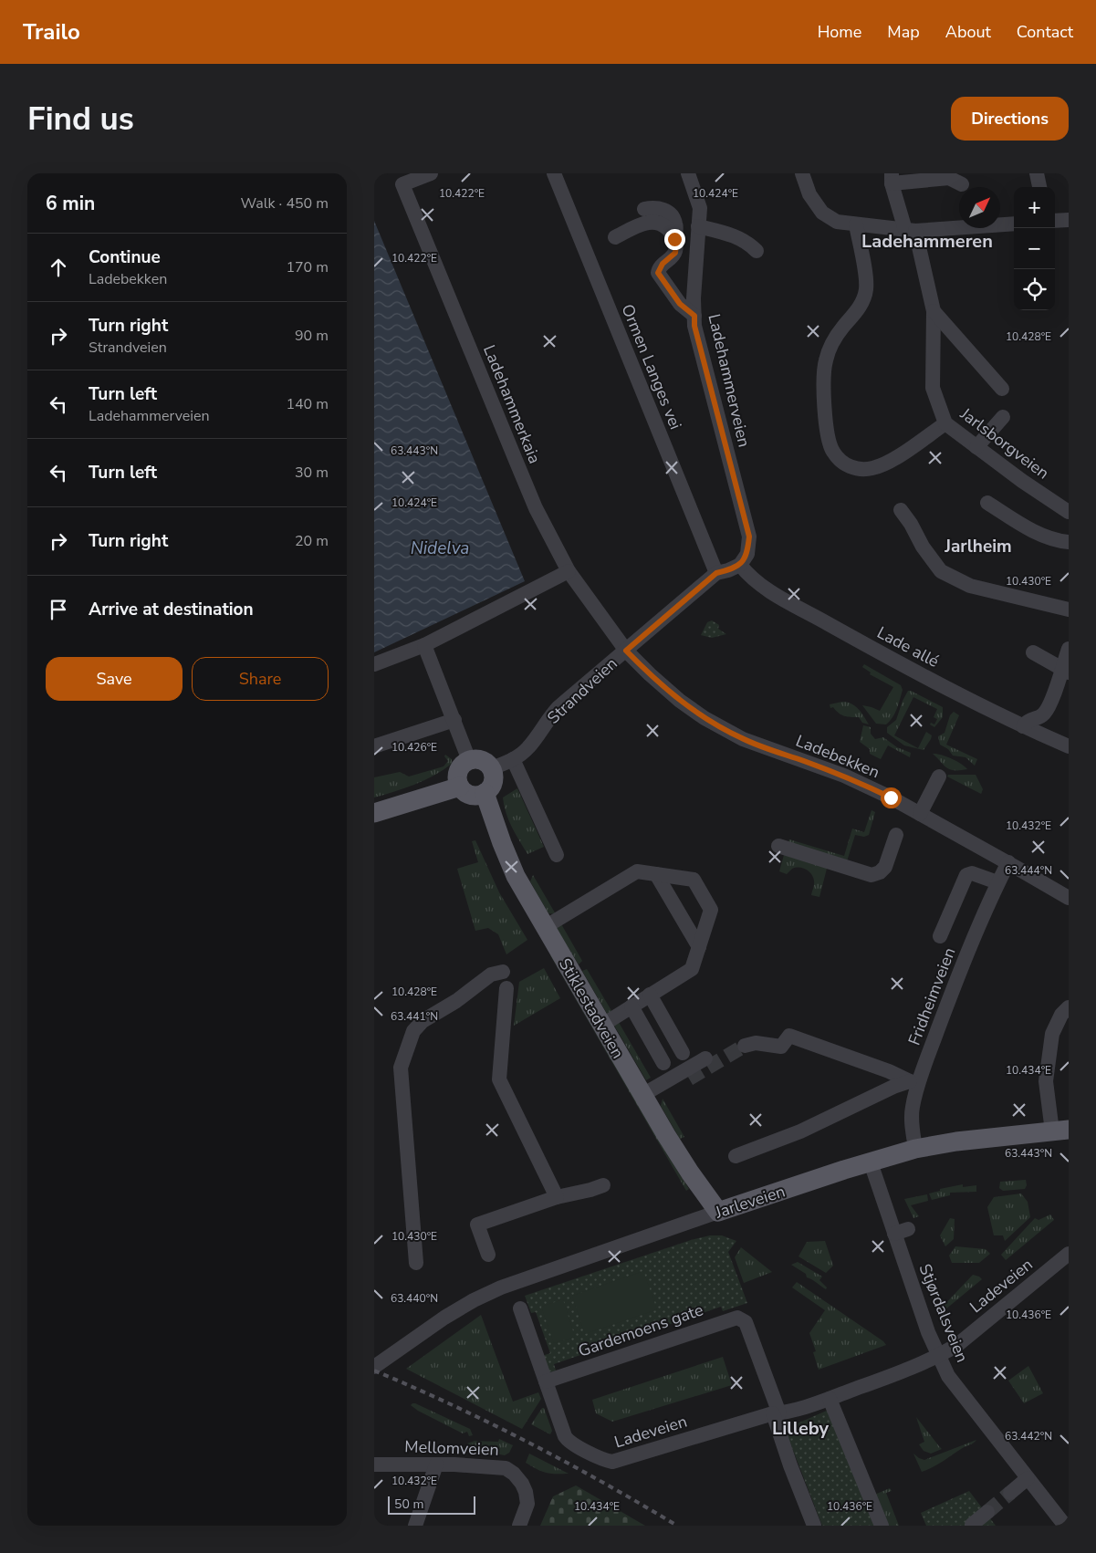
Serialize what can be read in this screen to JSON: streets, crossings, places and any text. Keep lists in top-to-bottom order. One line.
{"streets":{"main road":["Stiklestadveien","Jarleveien"],"street":["Ormen Langes vei","Ladehammerveien","Ladehammerkaia","Jarlsborgveien","Lade allé","Strandveien","Ladebekken","Fridheimveien","Ladeveien","Stjørdalsveien","Gardemoens gate","Mellomveien"]},"crossings":[["Ormen Langes vei","Strandveien"],["Ladehammerveien","Lade allé"],["Ladehammerveien","Strandveien"],["Ladehammerkaia","Strandveien"],["Ladehammerkaia","Ladebekken"],["Lade allé","Strandveien"],["Strandveien","Ladebekken"],["Strandveien","Stiklestadveien"],["Ladebekken","Fridheimveien"],["Fridheimveien","Jarleveien"],["Stiklestadveien","Jarleveien"],["Jarleveien","Stjørdalsveien"],["Ladeveien","Stjørdalsveien"],["Ladeveien","Gardemoens gate"]],"districts":["Ladehammeren","Jarlheim","Lilleby"],"water":["Nidelva"],"scale_bar":"50 m","north":"top right","page":{"header":"Trailo","nav":["Home","Map","About","Contact"],"buttons":["Directions",["Save","Share"]],"title":"Find us","heading":["6 min","Walk · 450 m"],"map_buttons":["+","−"],"list":[["Continue","Ladebekken","170 m"],["Turn right","Strandveien","90 m"],["Turn left","Ladehammerveien","140 m"],["Turn left","30 m"],["Turn right","20 m"],"Arrive at destination"],"scale":"50 m"},"coordinates":["10.422°E","10.424°E","10.428°E","63.443°N","10.430°E","10.426°E","10.432°E","63.444°N","63.441°N","10.434°E","63.440°N","10.436°E","63.442°N"]}
